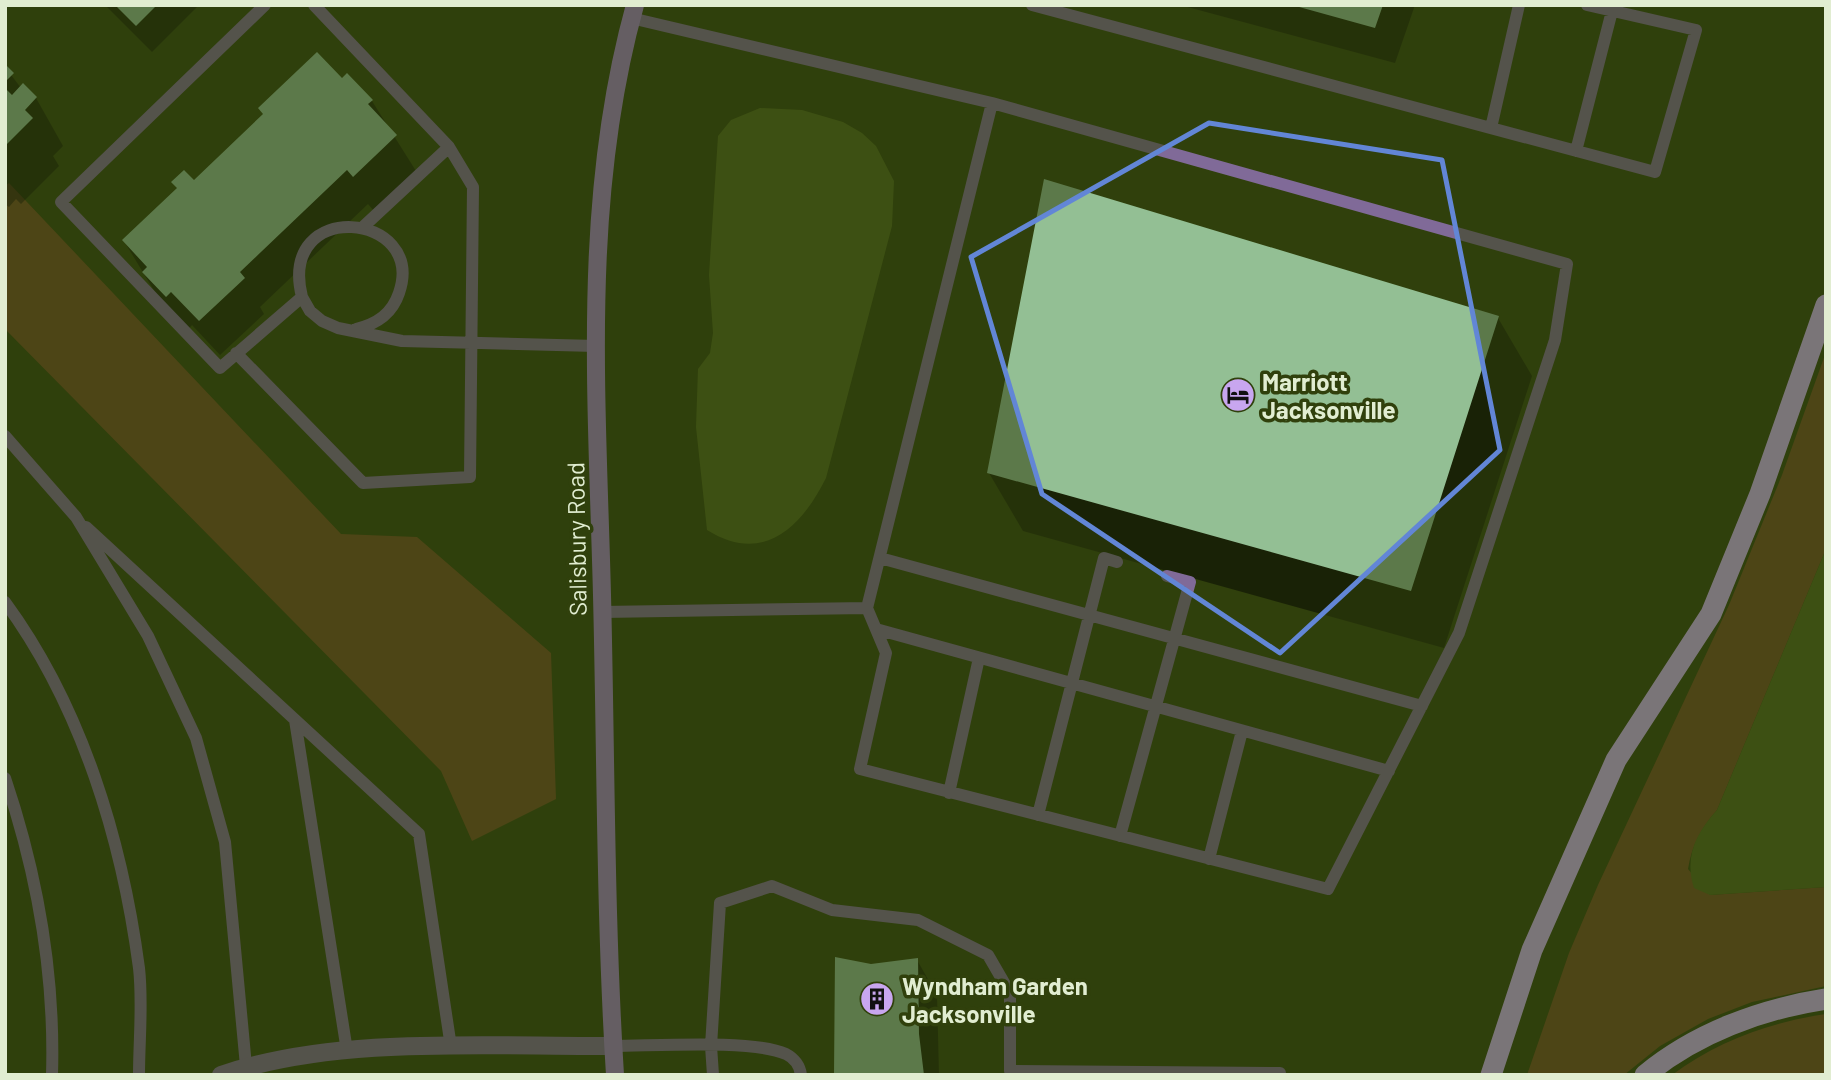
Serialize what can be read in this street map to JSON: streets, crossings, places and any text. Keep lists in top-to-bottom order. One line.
{"streets":{"street":["Salisbury Road"]},"places":{"hotel":["Marriott Jacksonville"],"building":["Wyndham Garden Jacksonville"]}}
